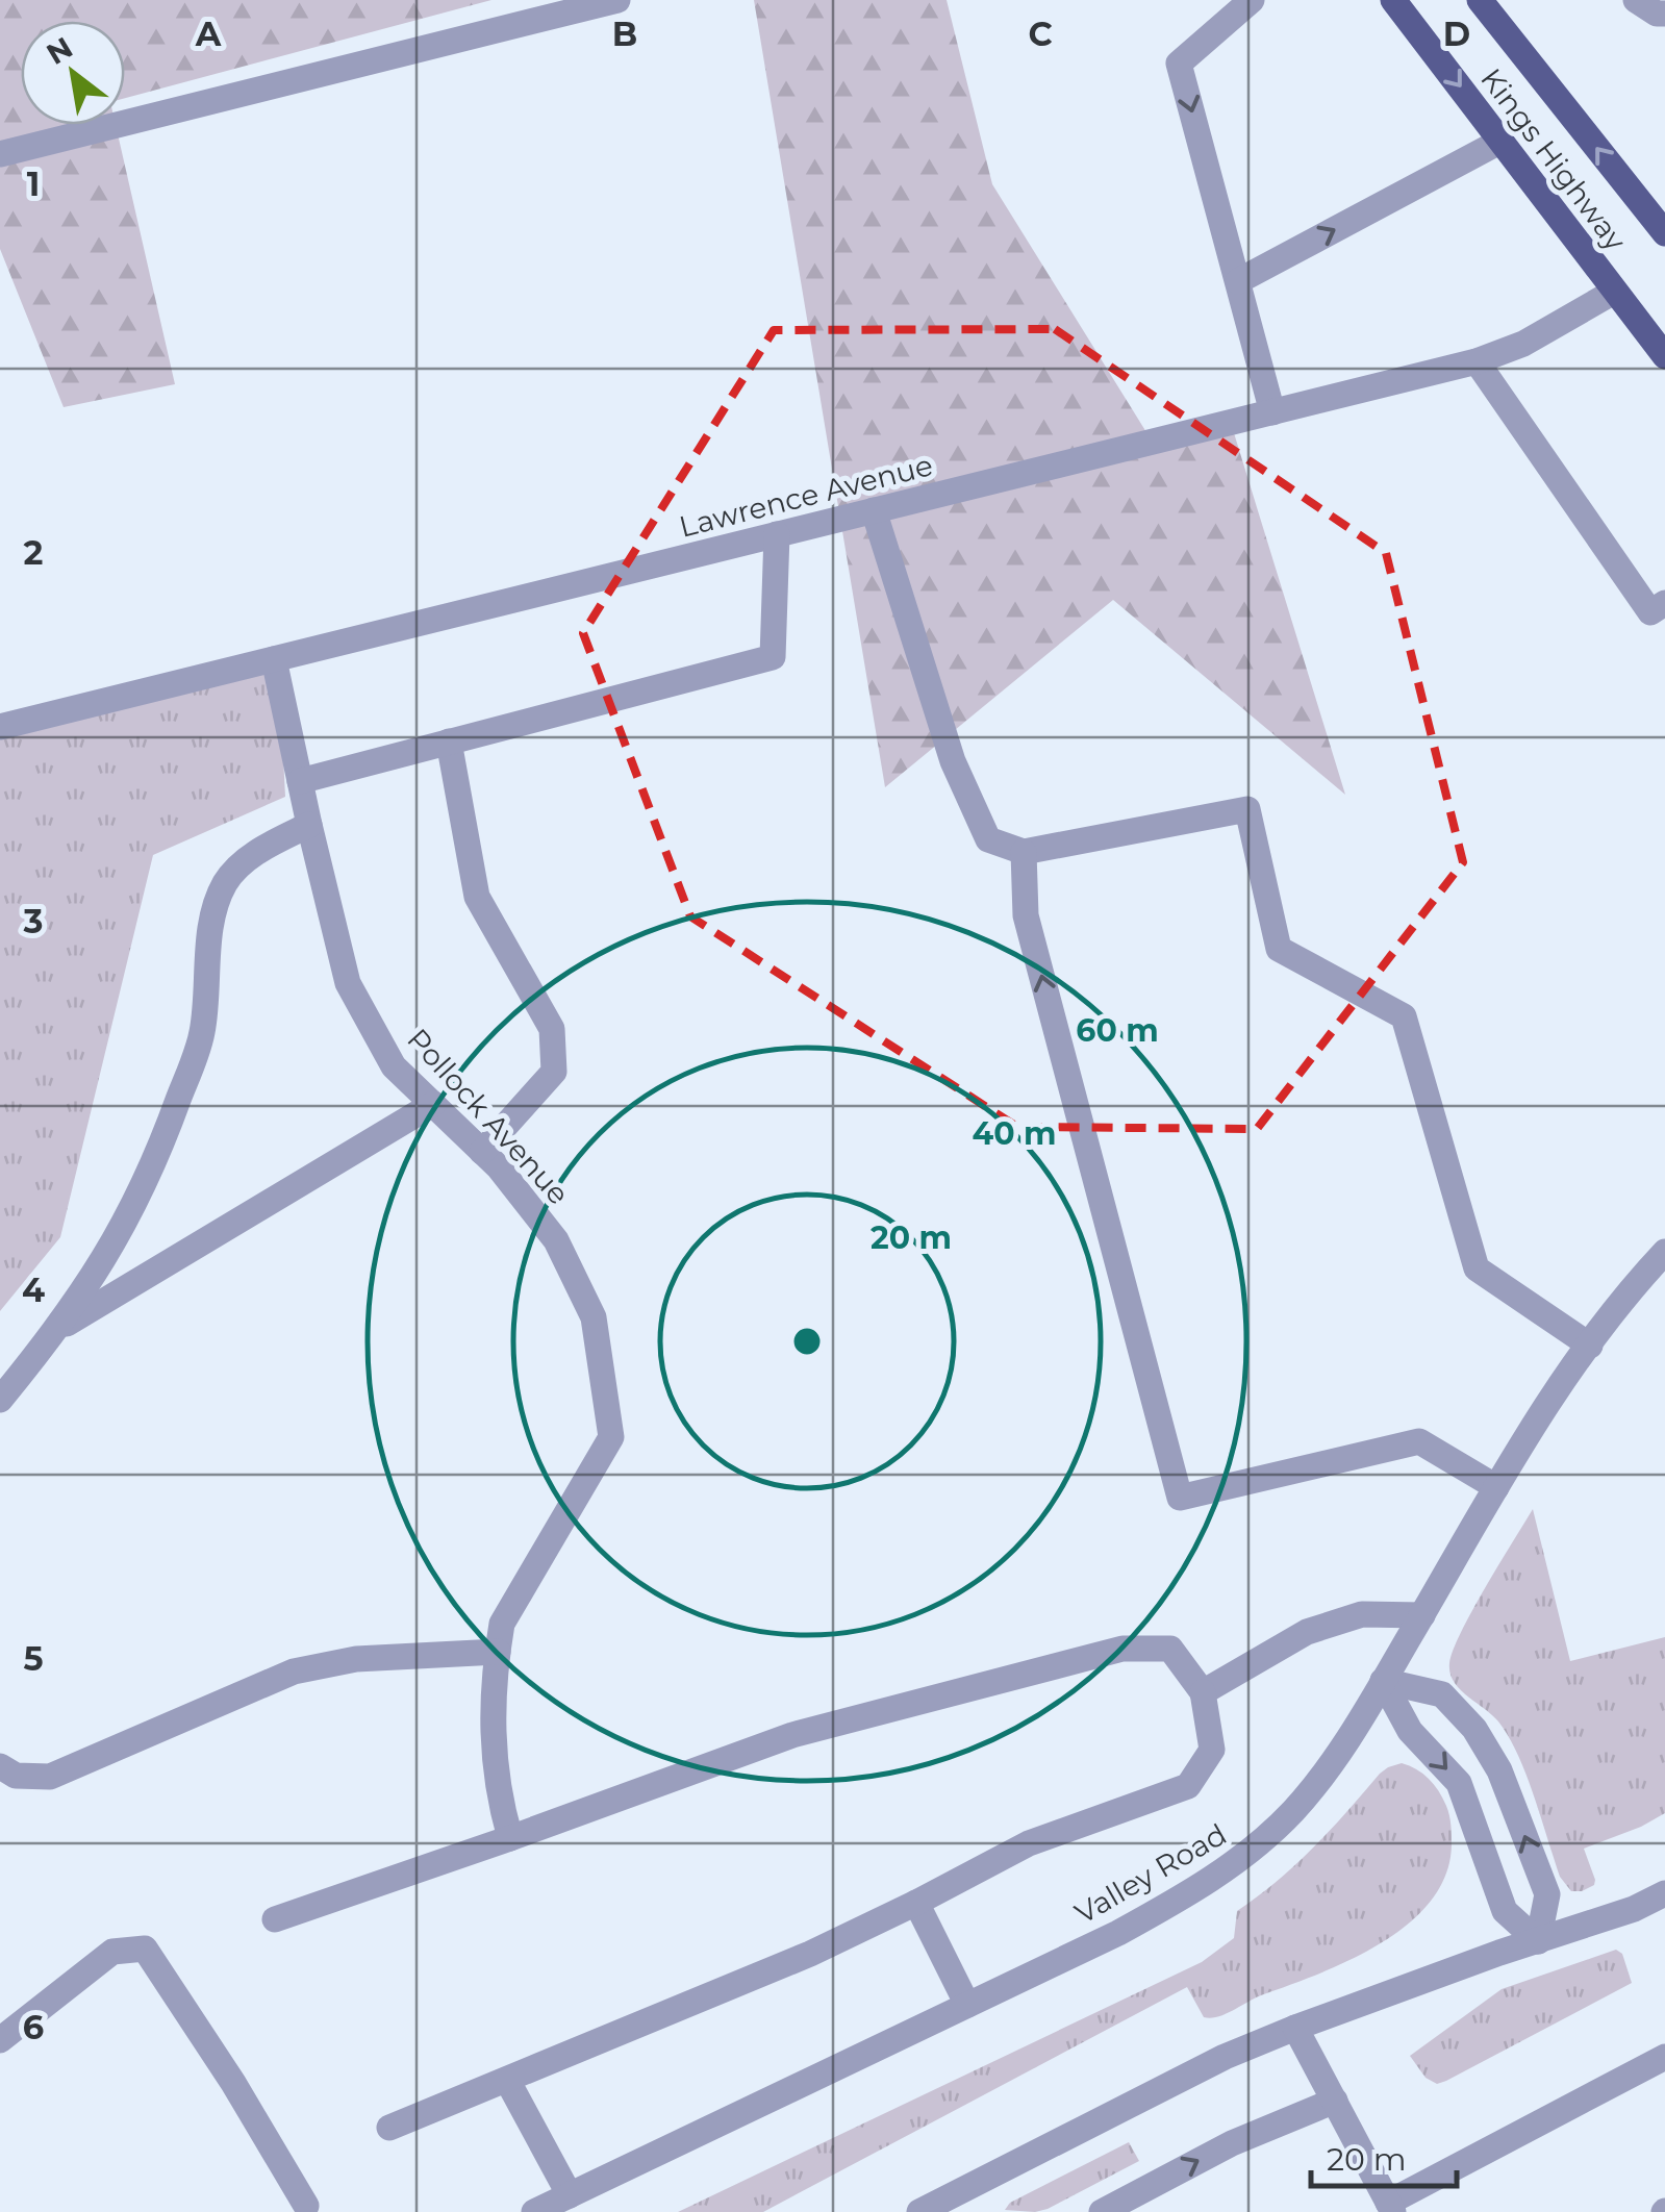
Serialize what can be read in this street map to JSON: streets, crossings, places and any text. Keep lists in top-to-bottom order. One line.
{"streets":{"main road":["Kings Highway"],"street":["Lawrence Avenue","Pollock Avenue","Valley Road"]},"crossings":[["Kings Highway","Lawrence Avenue"],["Lawrence Avenue","Pollock Avenue"]],"scale_bar":"20 m","north":"top left","grid":{"columns":["A","B","C","D"],"rows":["1","2","3","4","5","6"]},"rings":["60 m","40 m","20 m"]}
